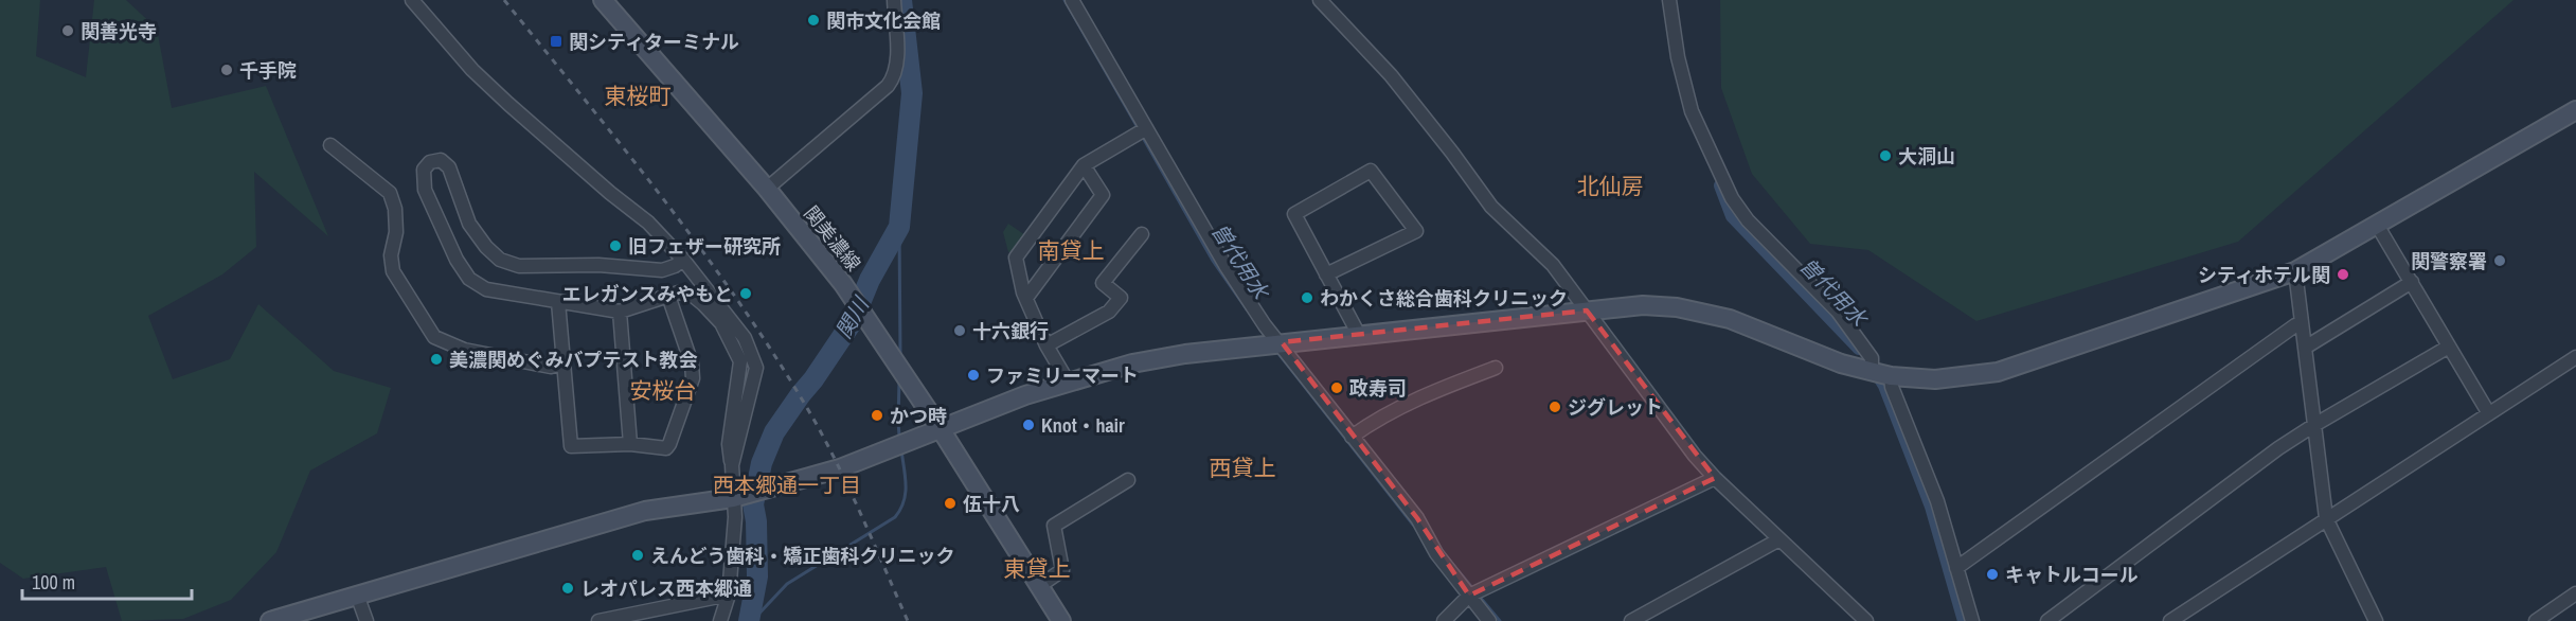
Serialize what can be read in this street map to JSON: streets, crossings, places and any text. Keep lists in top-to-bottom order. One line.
{"streets":{"street":["関美濃線"]},"districts":["東桜町","北仙房","南貸上","安桜台","西貸上","西本郷通一丁目","東貸上"],"water":["曽代用水","関川"],"places":{"other":["関市文化会館","関善光寺","千手院","大洞山","旧フェザー研究所","関警察署","シティホテル関","エレガンスみやもと","わかくさ総合歯科クリニック","十六銀行","美濃関めぐみバプテスト教会","ファミリーマート","政寿司","ジグレット","かつ時","Knot・hair","伍十八","えんどう歯科・矯正歯科クリニック","キャトルコール","レオパレス西本郷通"],"transit":["関シティターミナル"]},"scale_bar":"100 m"}
